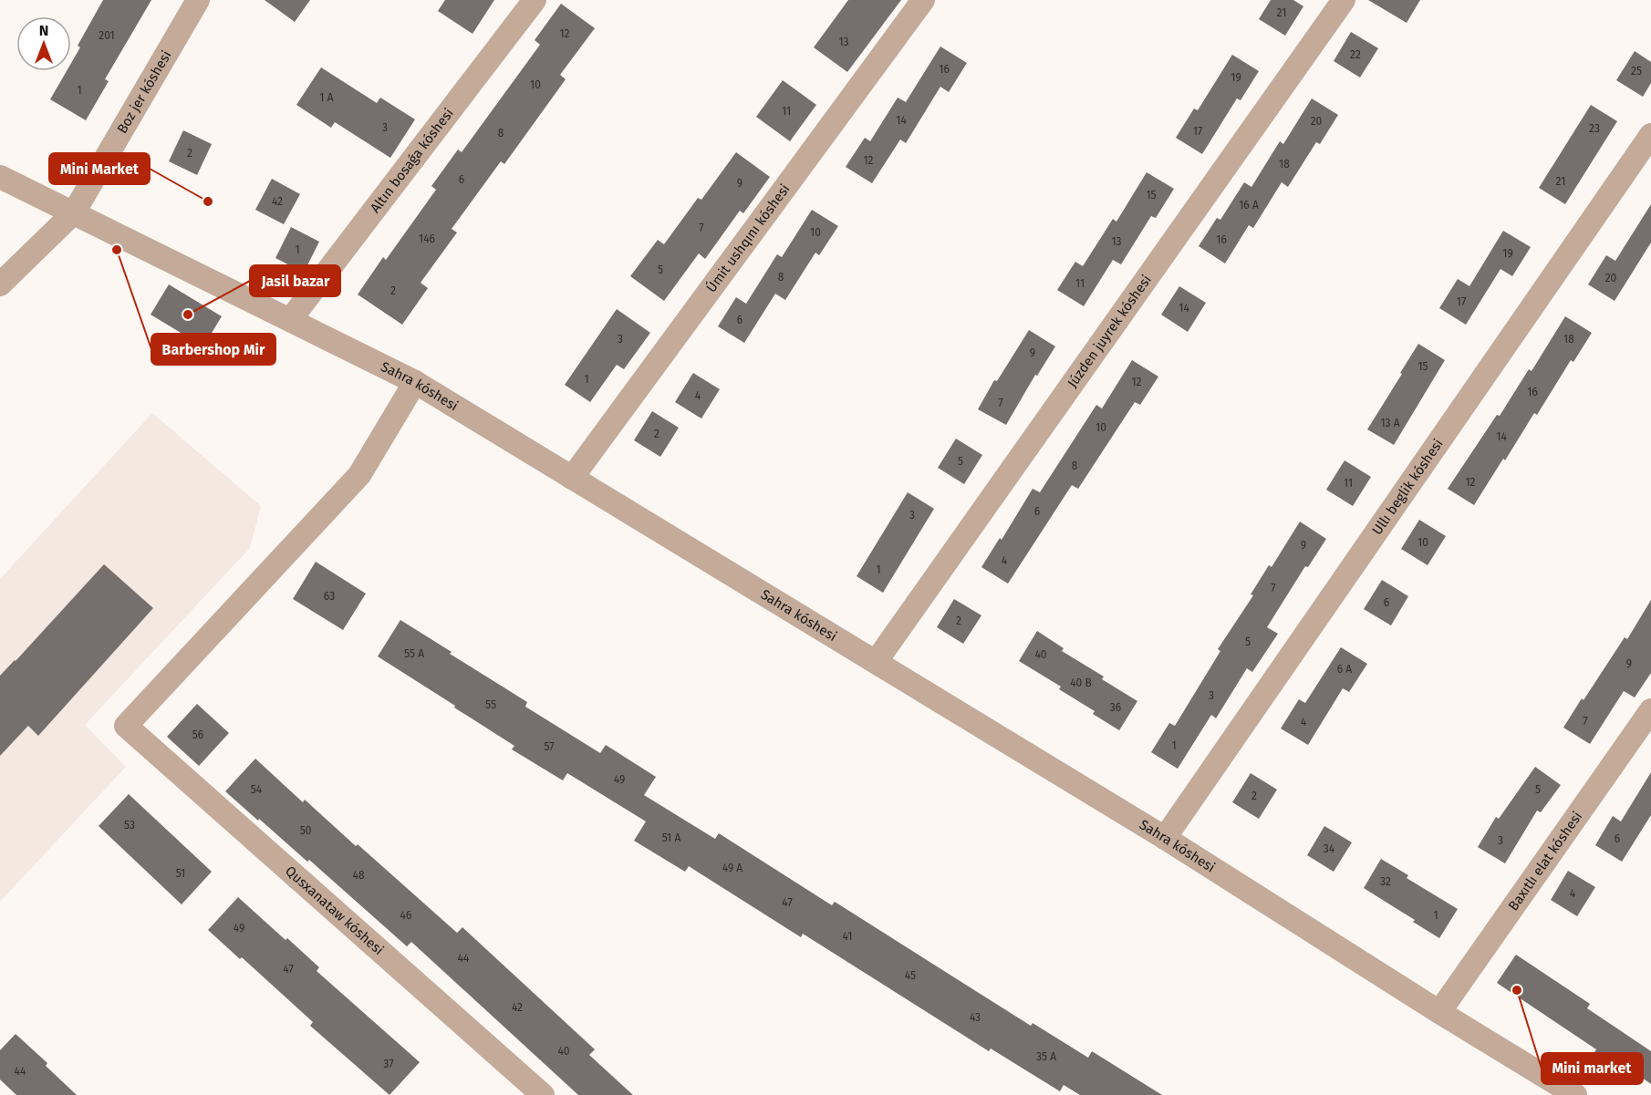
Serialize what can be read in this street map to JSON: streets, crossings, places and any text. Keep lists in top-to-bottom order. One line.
{"streets":{"street":["Boz jer kóshesi","Altın bosaǵa kóshesi","Úmit ushqını kóshesi","Júzden juyrek kóshesi","Sahra kóshesi","Ullı beglik kóshesi","Baxıtlı elat kóshesi","Qusxanataw kóshesi"]},"crossings":[["Boz jer kóshesi","Sahra kóshesi"],["Altın bosaǵa kóshesi","Sahra kóshesi"],["Úmit ushqını kóshesi","Sahra kóshesi"],["Júzden juyrek kóshesi","Sahra kóshesi"],["Sahra kóshesi","Ullı beglik kóshesi"],["Sahra kóshesi","Baxıtlı elat kóshesi"],["Sahra kóshesi","Qusxanataw kóshesi"]],"places":["Mini Market","Barbershop Mir","Jasil bazar","Mini market"],"house_numbers":["21","12","201","13","22","16","25","19","10","1","1 А","11","14","20","3","23","17","8","2","12","18","6","21","9","15","42","16 А","7","10","146","16","13","1","19","5","8","20","11","2","17","14","6","3","18","9","15","1","12","16","4","7","13 А","10","2","14","5","8","12","11","6","3","10","9","4","1","7","63","6","2","5","55 А","40","9","6 А","40 В","3","55","36","7","4","56","1","57","49","54","5","2","53","50","51 А","6","3","34","49 А","51","48","32","4","47","46","1","49","41","44","47","45","42","43","40","35 А","37","44"],"north":"top"}
